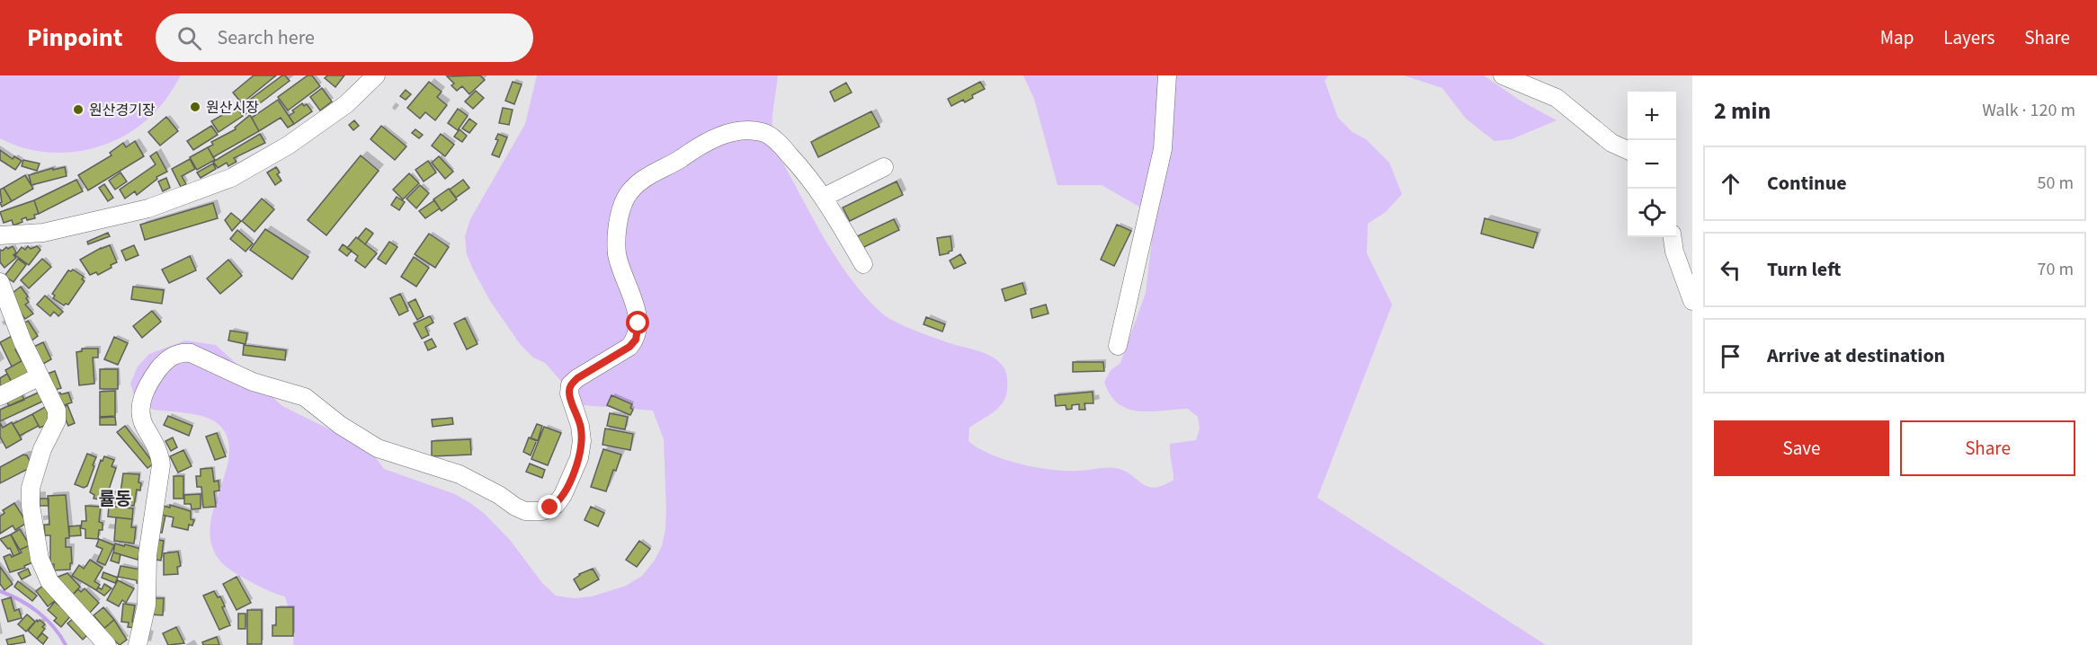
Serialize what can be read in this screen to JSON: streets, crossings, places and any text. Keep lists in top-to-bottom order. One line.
{"districts":["률동"],"places":["원산시장","원산경기장"],"page":{"header":"Pinpoint","search":"Search here","nav":["Map","Layers","Share"],"heading":["2 min","Walk · 120 m"],"map_buttons":["+","−"],"list":[["Continue","50 m"],["Turn left","70 m"],"Arrive at destination"],"buttons":["Save","Share"]}}
